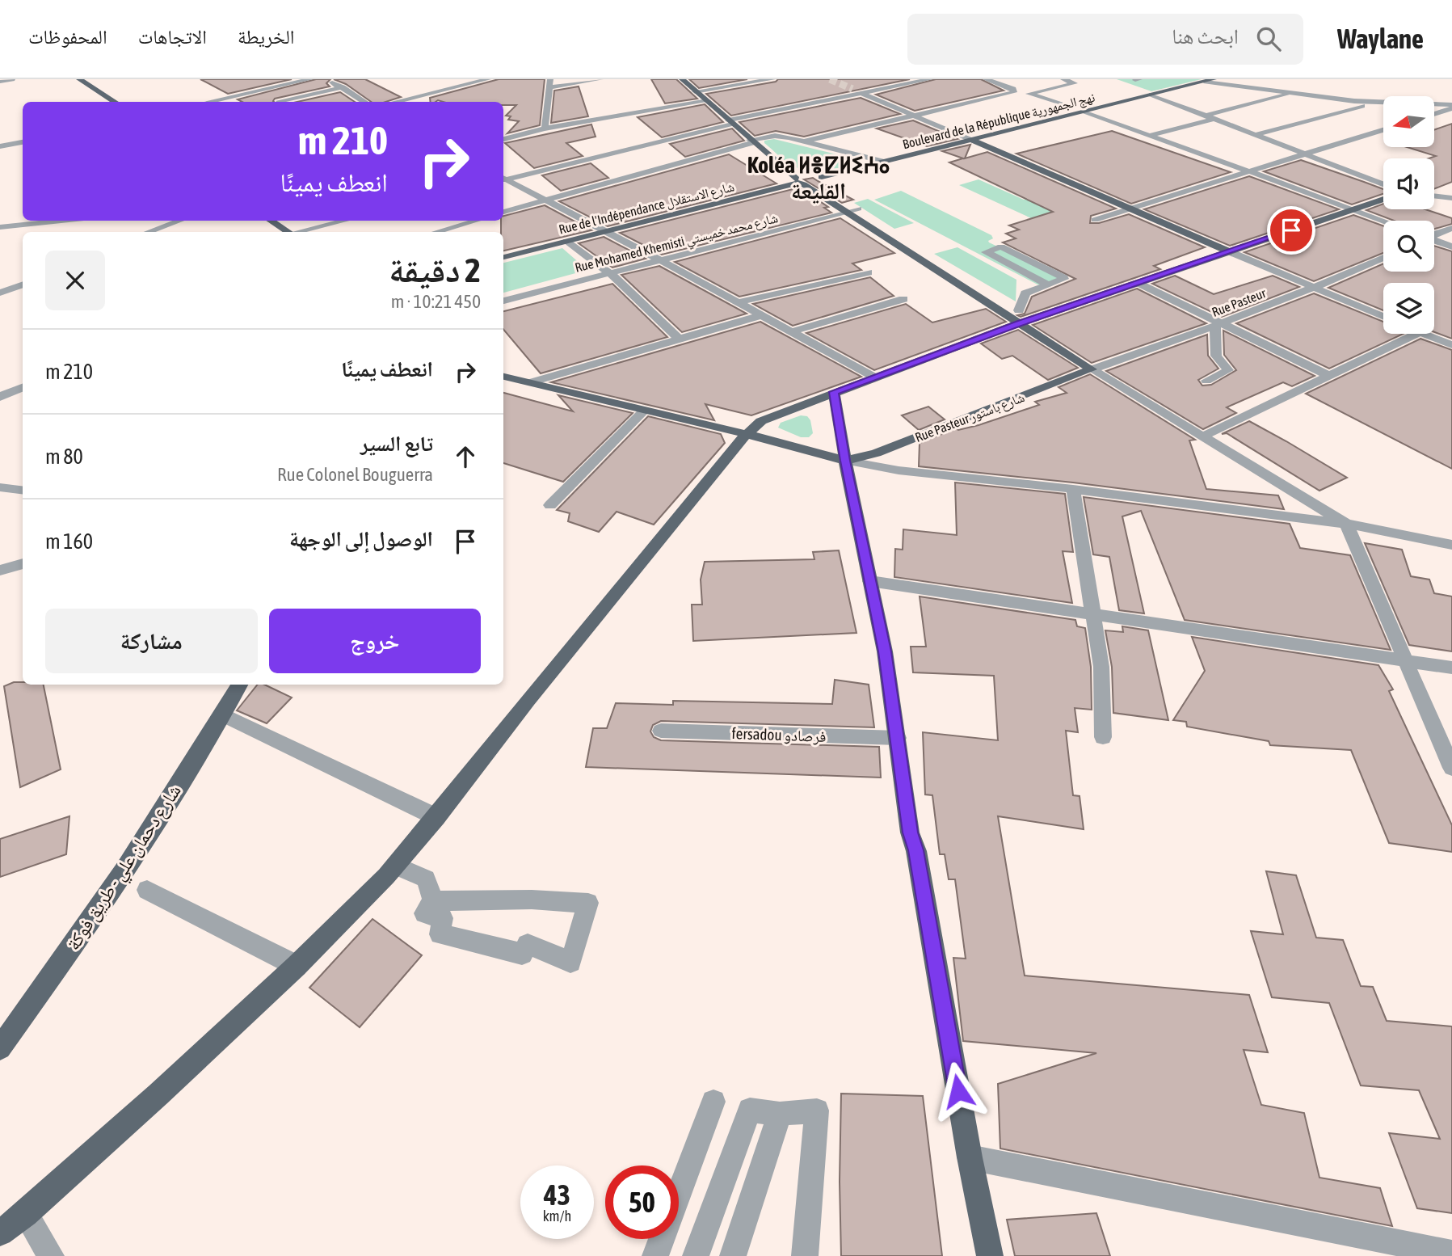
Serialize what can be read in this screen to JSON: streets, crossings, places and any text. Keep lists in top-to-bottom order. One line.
{"streets":{"main road":["Boulevard de la République نهج الجمهورية","Rue de l'Indépendance شارع الاستقلال","Rue Pasteur شارع باستور","شارع دحمان علي - طريق فوكة"],"street":["Rue Mohamed Khemisti شارع محمد خميستي","Rue Pasteur","fersadou فرصادو"]},"crossings":[["Boulevard de la République نهج الجمهورية","Rue de l'Indépendance شارع الاستقلال"],["Rue Pasteur","Rue Pasteur شارع باستور"]],"districts":["Koléa ⵍⴻⵇⵍⵉⵄⴰ القليعة"],"north":"left","page":{"header":"Waylane","search":"ابحث هنا","nav":["الخريطة","الاتجاهات","المحفوظات"],"turn":["210 m","انعطف يمينًا"],"heading":["2 دقيقة","450 m · 10:21"],"list":[{"name":"انعطف يمينًا","value":"210 m"},{"name":"تابع السير","note":"Rue Colonel Bouguerra","value":"80 m"},{"name":"الوصول إلى الوجهة","value":"160 m"}],"buttons":["خروج","مشاركة"],"speed":"43 km/h","limit":"50"}}
